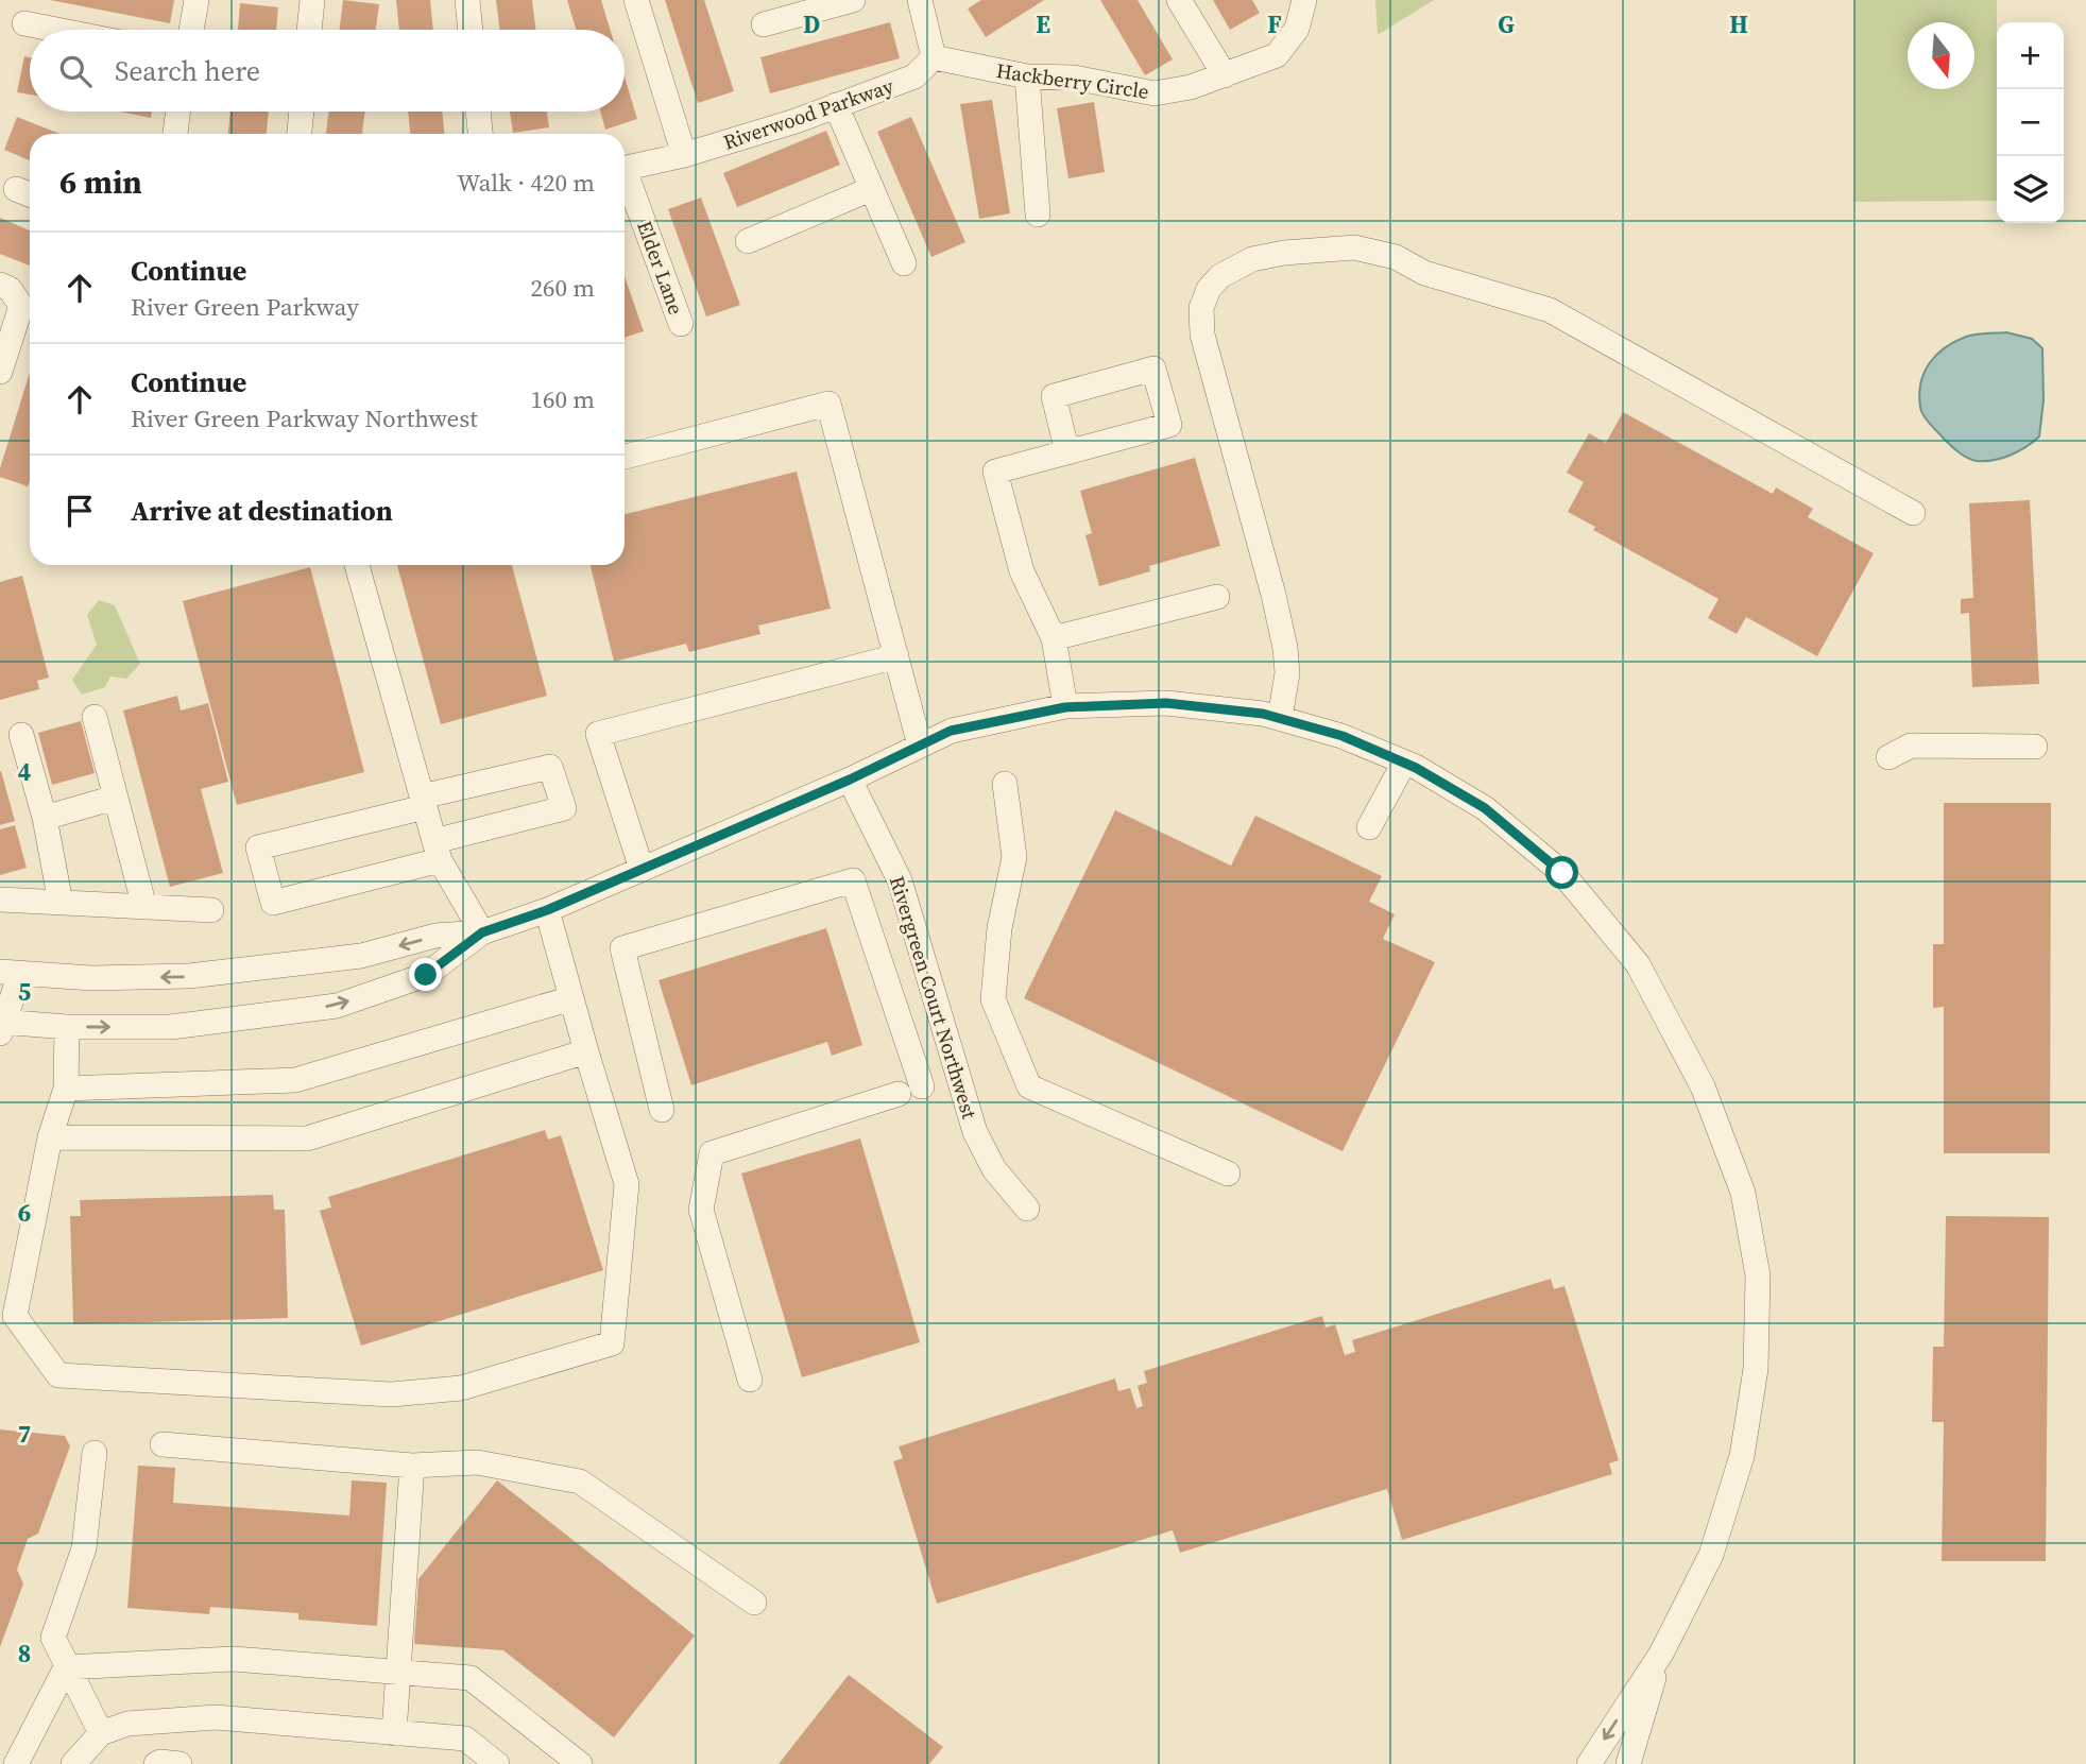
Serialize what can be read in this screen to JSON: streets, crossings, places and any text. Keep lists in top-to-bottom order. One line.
{"streets":{"street":["Hackberry Circle","Riverwood Parkway","Elder Lane","Rivergreen Court Northwest"]},"crossings":[["Hackberry Circle","Riverwood Parkway"]],"north":"bottom","page":{"map_buttons":["+","−"],"search":"Search here","heading":["6 min","Walk · 420 m"],"list":[["Continue","River Green Parkway","260 m"],["Continue","River Green Parkway Northwest","160 m"],"Arrive at destination"]},"grid":{"columns":["D","E","F","G","H"],"rows":["4","5","6","7","8"]}}
